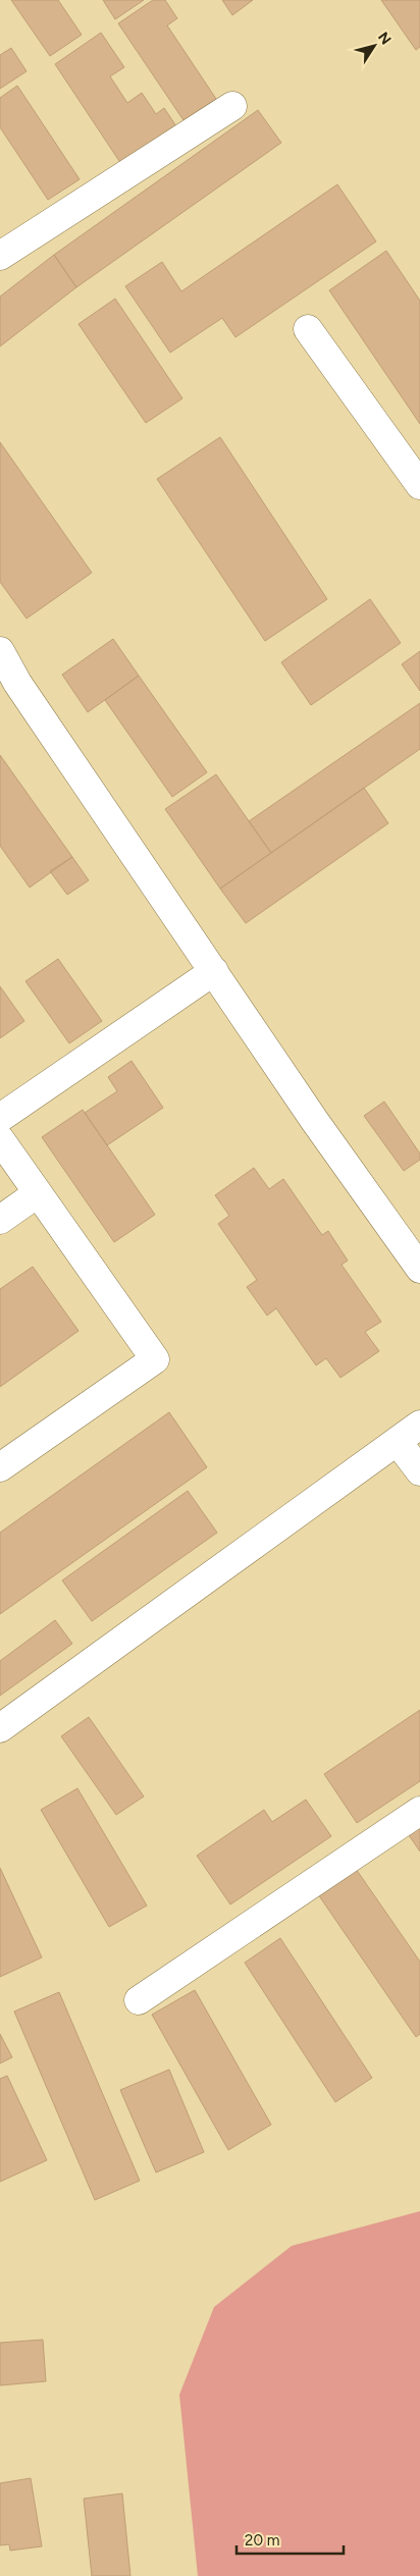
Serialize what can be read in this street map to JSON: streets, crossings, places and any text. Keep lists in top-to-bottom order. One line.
{"scale_bar":"20 m","north":"top right"}
